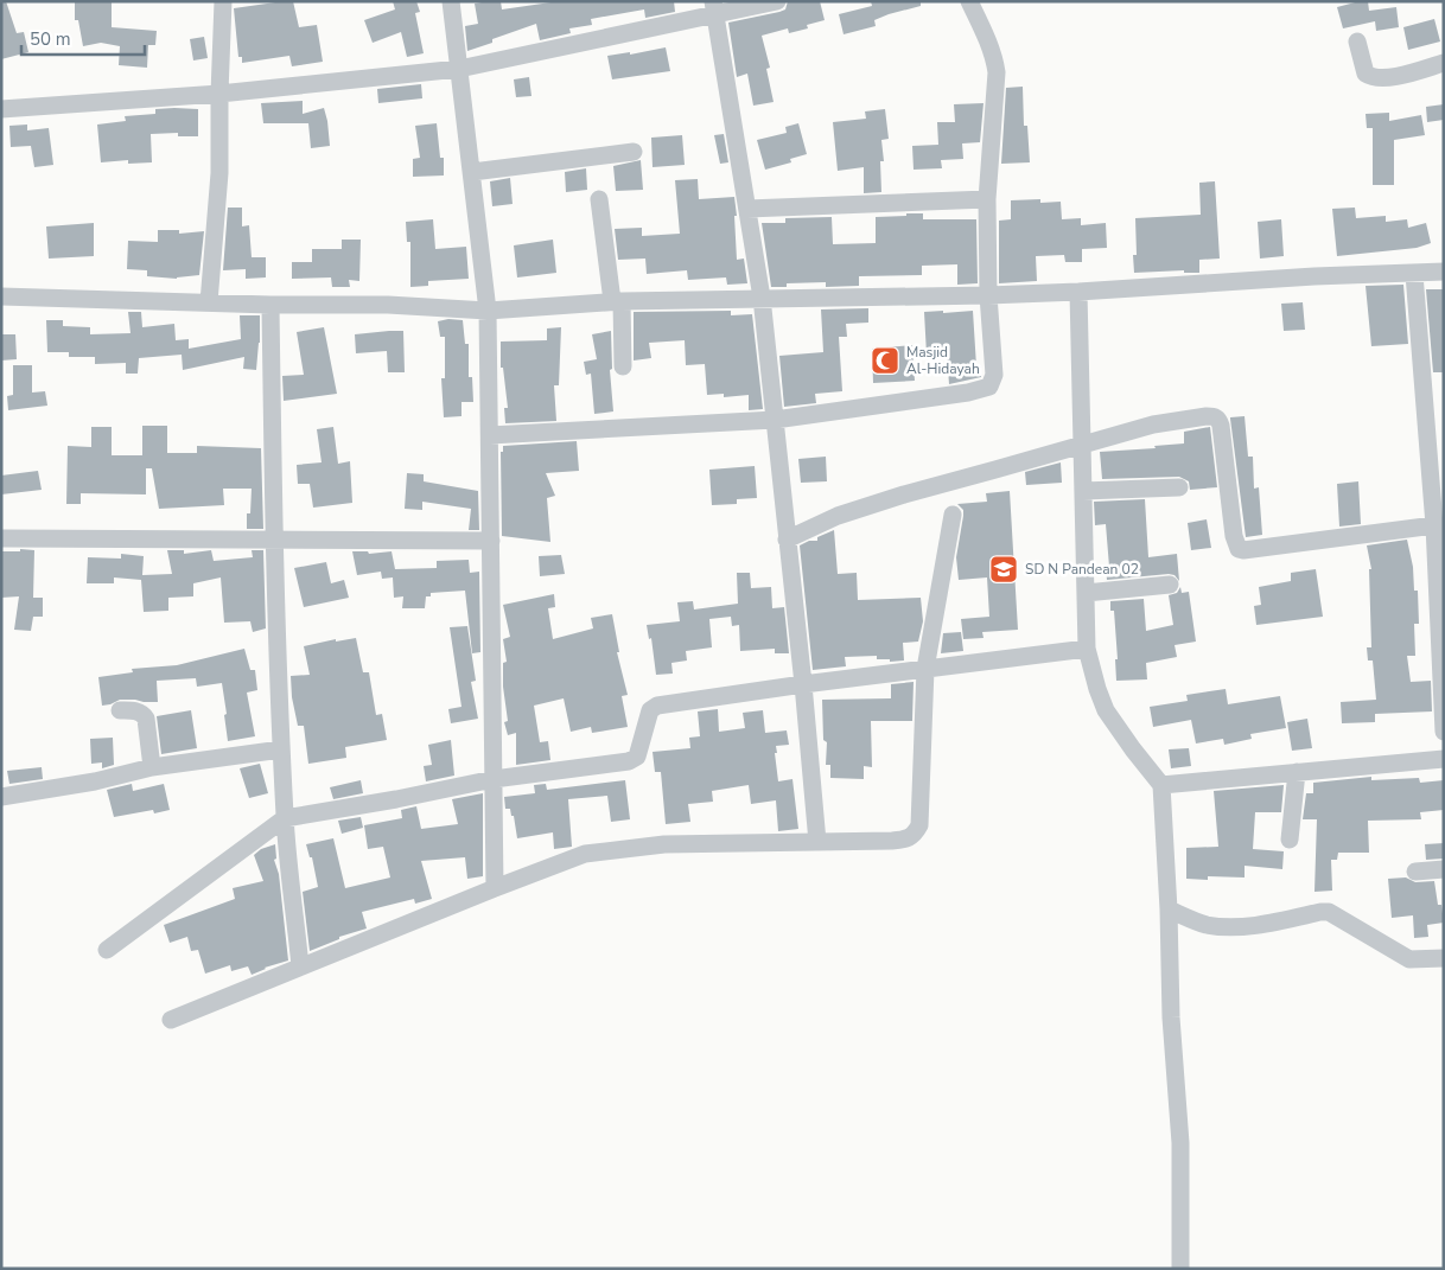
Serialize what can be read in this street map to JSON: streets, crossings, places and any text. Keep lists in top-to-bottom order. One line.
{"places":{"mosque":["Masjid Al-Hidayah"],"school or university":["SD N Pandean 02"]},"scale_bar":"50 m"}
